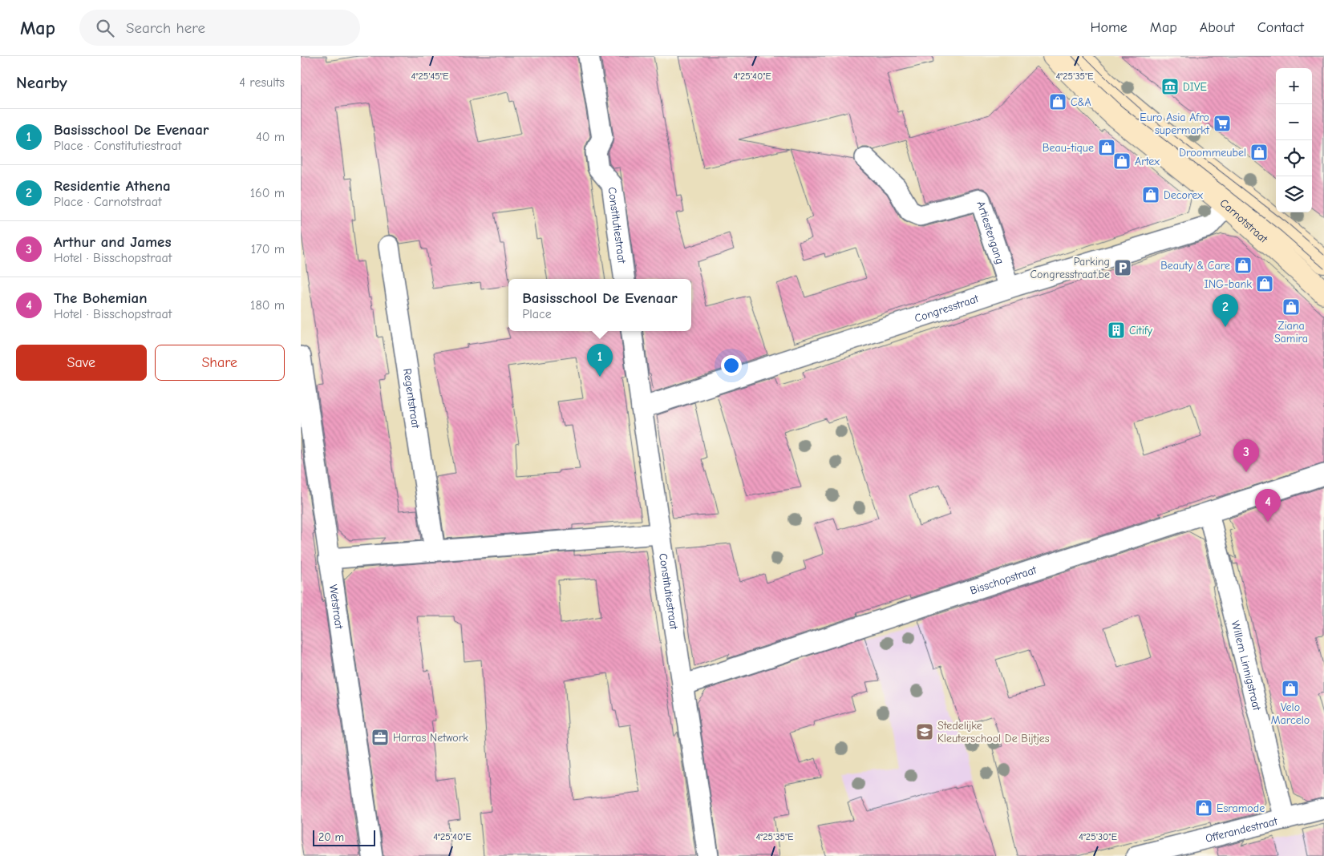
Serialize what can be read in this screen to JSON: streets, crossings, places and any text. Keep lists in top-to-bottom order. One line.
{"streets":{"main road":["Carnotstraat"],"street":["Constitutiestraat","Artiestengang","Congresstraat","Regentstraat","Bisschopstraat","Wetstraat","Willem Linnigstraat","Offerandestraat"]},"crossings":[["Carnotstraat","Congresstraat"],["Constitutiestraat","Congresstraat"],["Constitutiestraat","Bisschopstraat"],["Artiestengang","Congresstraat"],["Bisschopstraat","Willem Linnigstraat"],["Willem Linnigstraat","Offerandestraat"]],"places":{"museum":["DIVE"],"shop":["C&A","Beau-tique","Droommeubel","Artex","Decorex","Beauty & Care","ING-bank","Ziana Samira","Velo Marcelo","Esramode"],"supermarket":["Euro Asia Afro supermarkt"],"parking":["Parking Congresstraat.be"],"building":["Citify"],"school or university":["Stedelijke Kleuterschool De Bijtjes"],"office":["Harras Network"]},"scale_bar":"20 m","page":{"header":"Map","search":"Search here","nav":["Home","Map","About","Contact"],"heading":["Nearby","4 results"],"map_buttons":["+","−"],"list":[{"mark":"1","name":"Basisschool De Evenaar","note":"Place · Constitutiestraat","value":"40 m"},{"mark":"2","name":"Residentie Athena","note":"Place · Carnotstraat","value":"160 m"},{"mark":"3","name":"Arthur and James","note":"Hotel · Bisschopstraat","value":"170 m"},{"mark":"4","name":"The Bohemian","note":"Hotel · Bisschopstraat","value":"180 m"}],"popup":["Basisschool De Evenaar","Place"],"pins":["2","1","3","4"],"buttons":["Save","Share"],"scale":"20 m"},"coordinates":["4°25'45\"E","4°25'40\"E","4°25'35\"E","4°25'30\"E"]}
